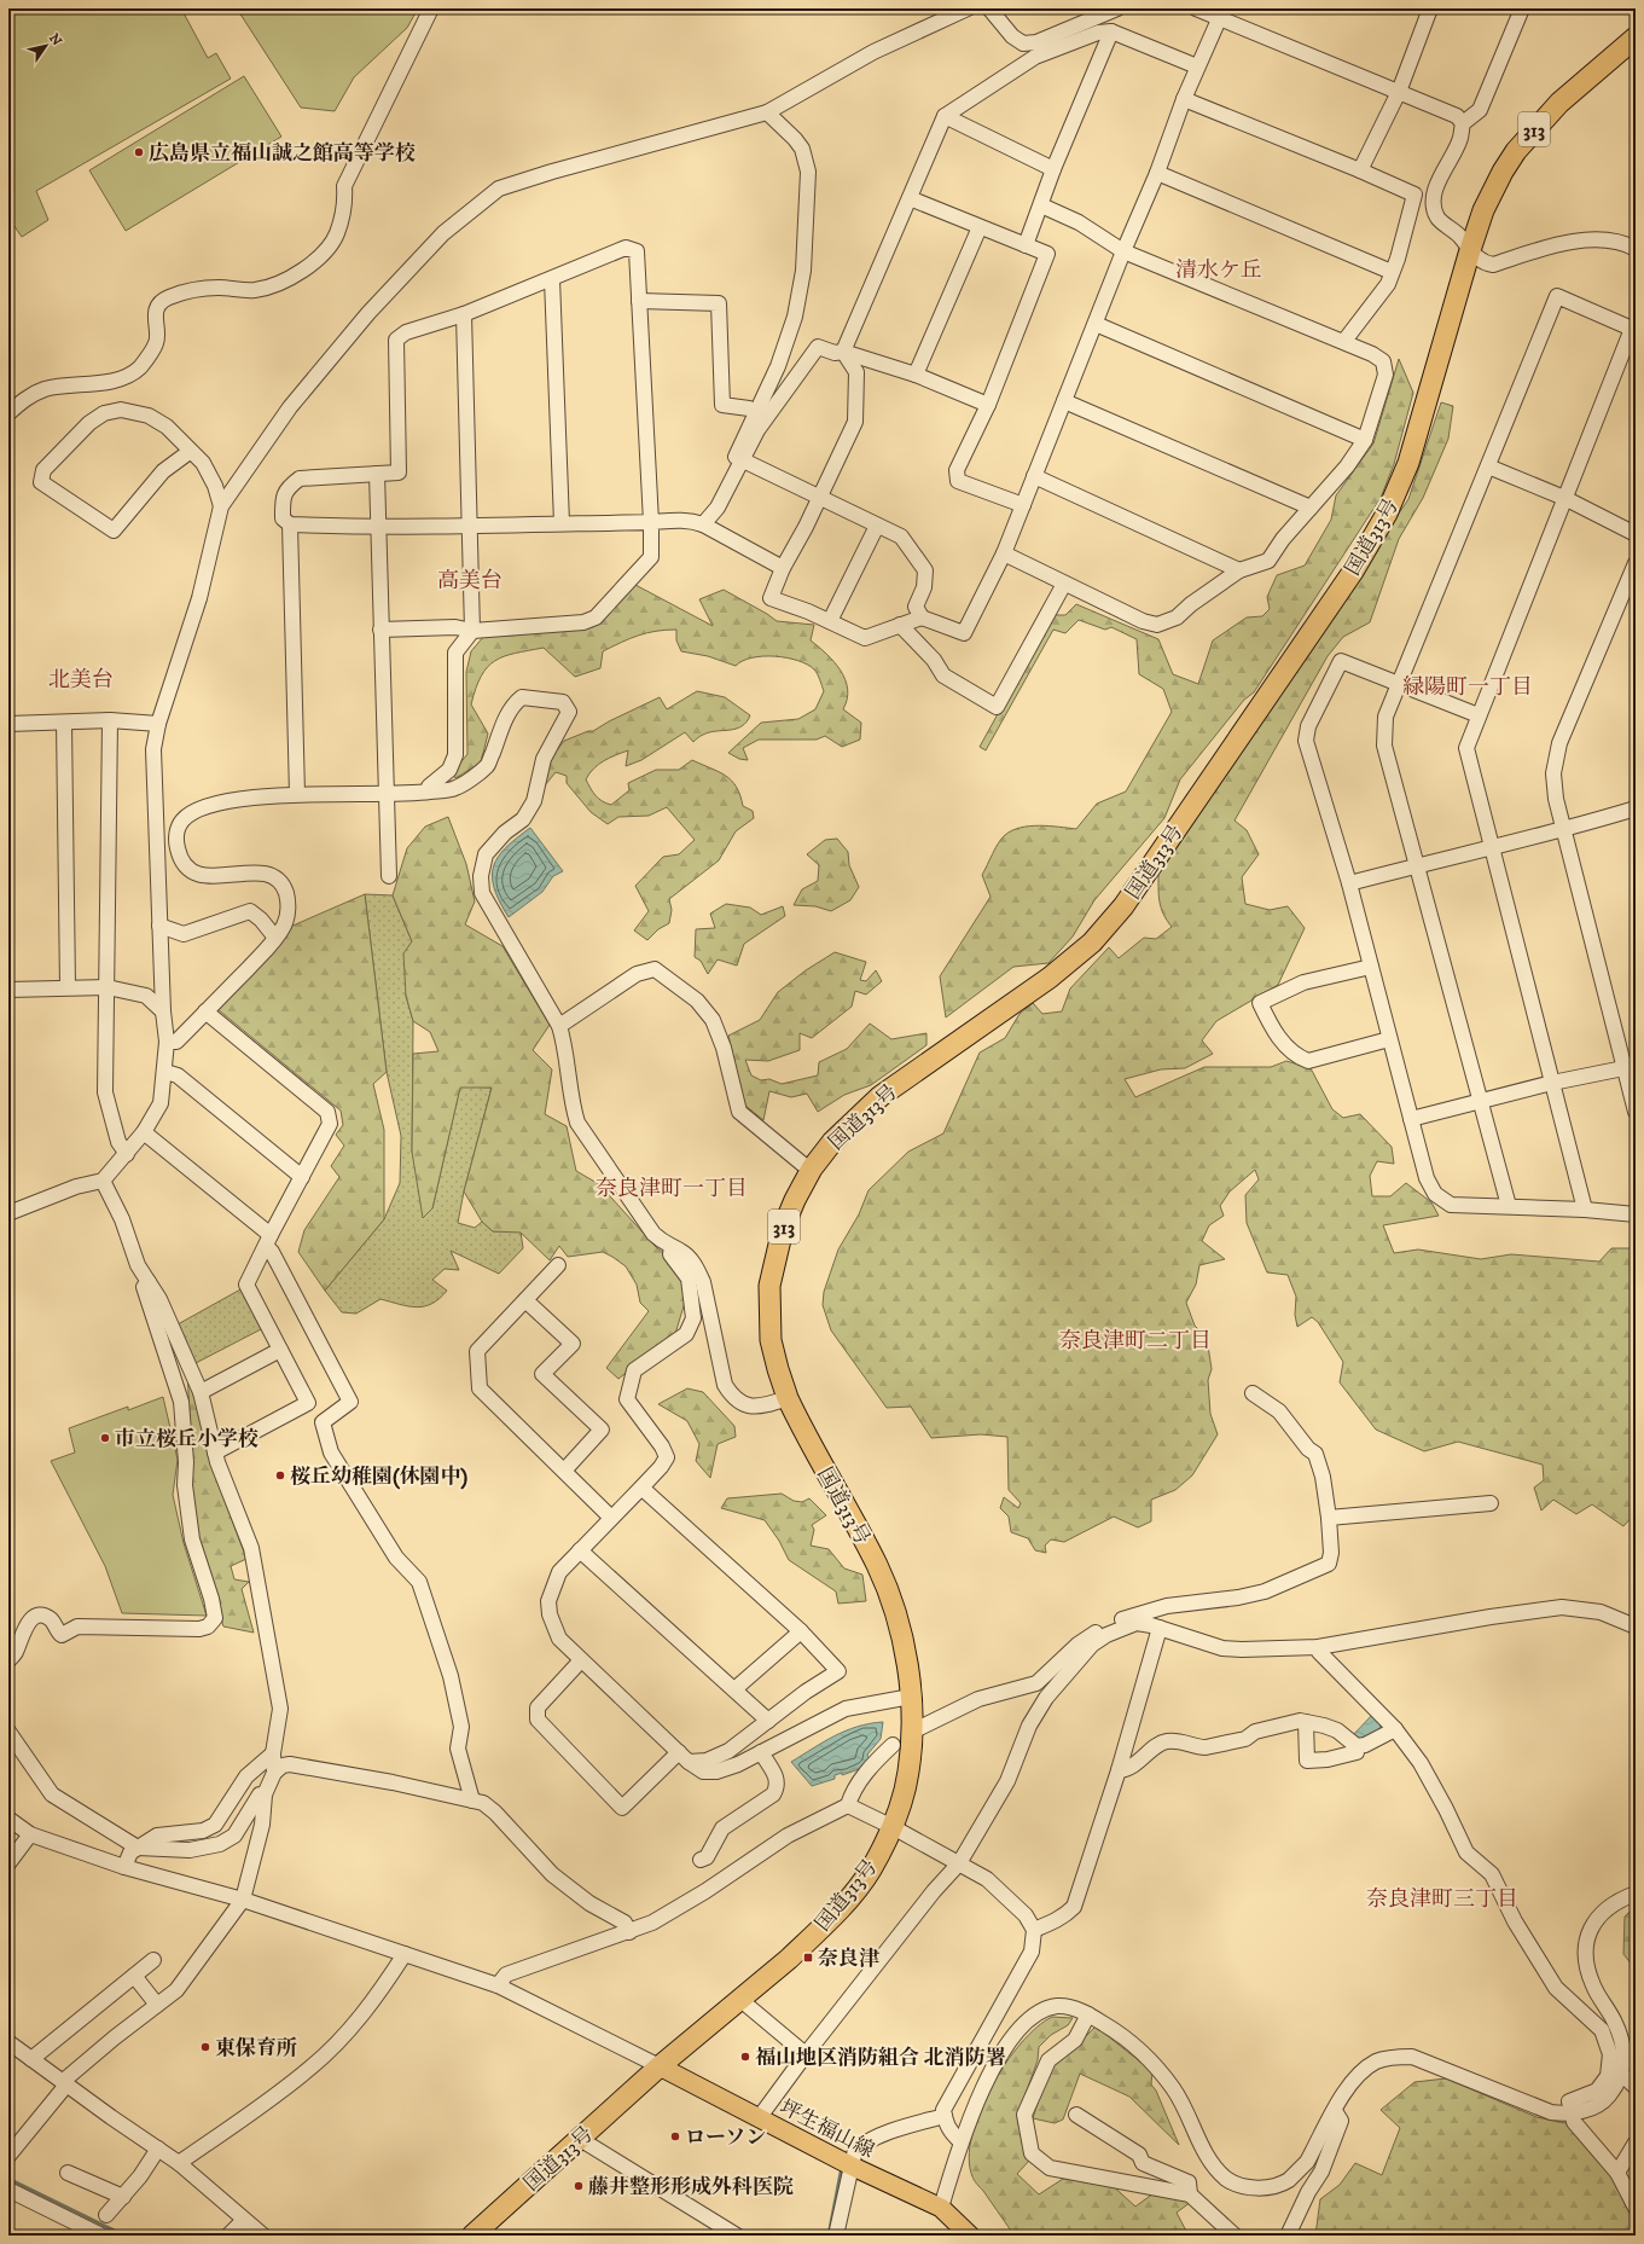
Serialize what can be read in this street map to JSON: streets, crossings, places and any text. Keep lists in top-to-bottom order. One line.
{"streets":{"highway":["313","国道313号"],"main road":["坪生福山線"]},"crossings":[["国道313号","坪生福山線"]],"districts":["清水ケ丘","高美台","北美台","緑陽町一丁目","奈良津町一丁目","奈良津町二丁目","奈良津町三丁目"],"places":{"other":["広島県立福山誠之館高等学校","市立桜丘小学校","桜丘幼稚園(休園中)","東保育所","福山地区消防組合 北消防署","ローソン","藤井整形形成外科医院"],"transit":["奈良津"]},"north":"top right"}
